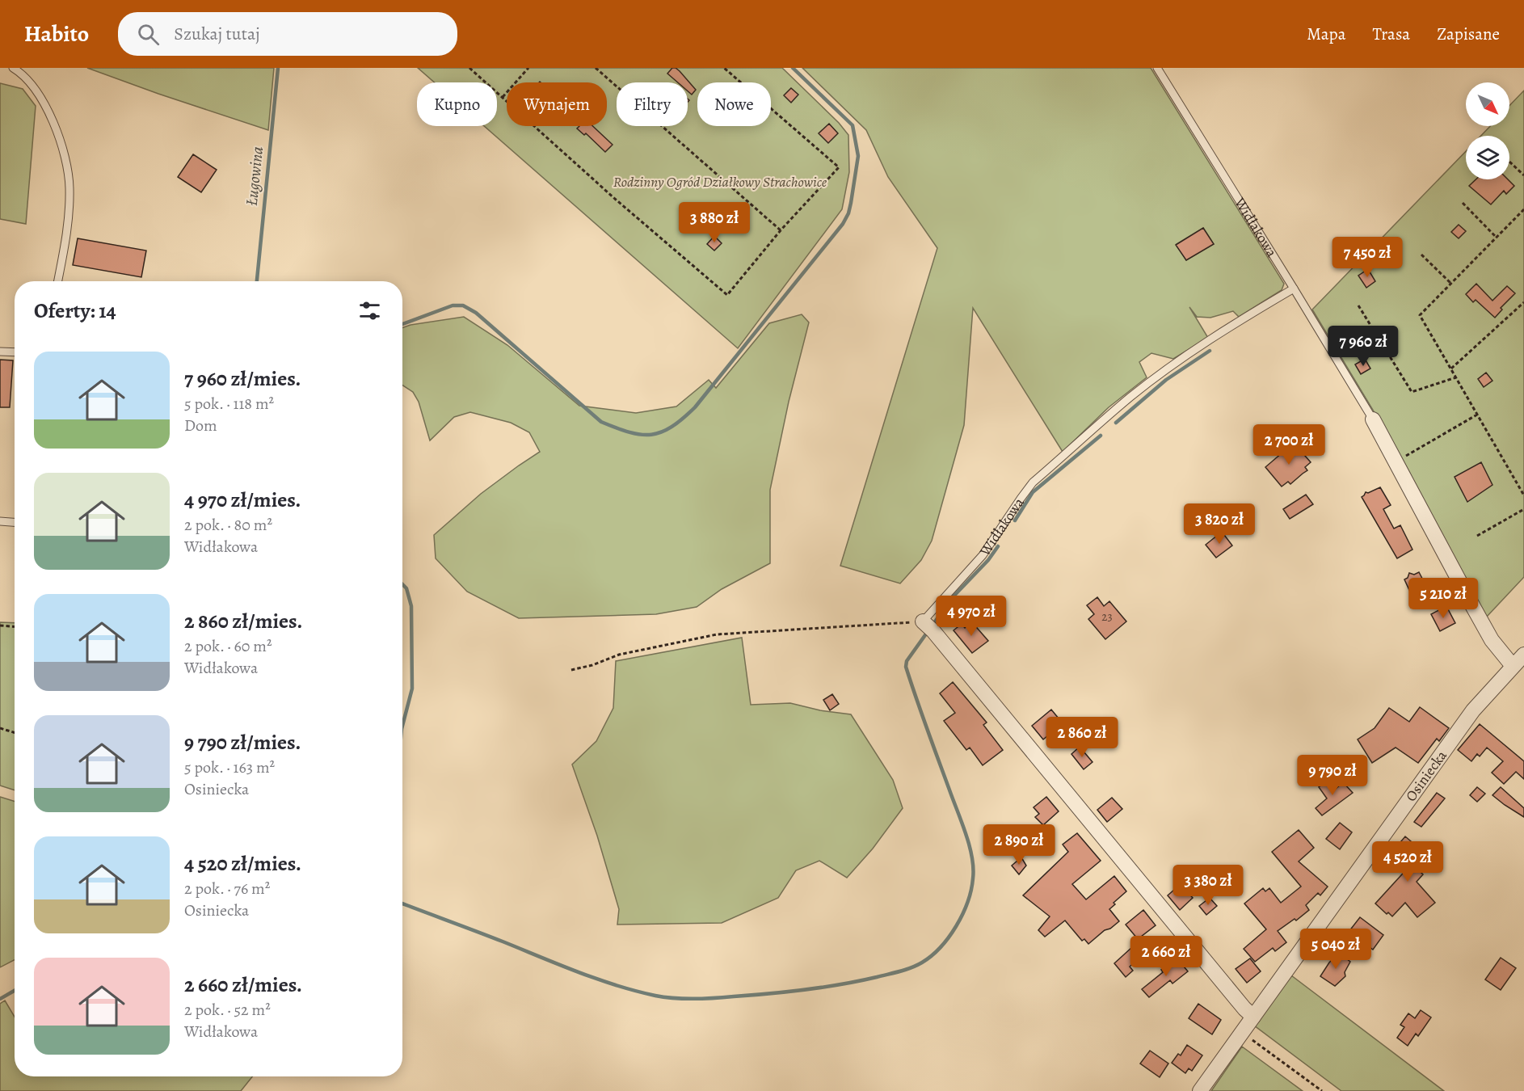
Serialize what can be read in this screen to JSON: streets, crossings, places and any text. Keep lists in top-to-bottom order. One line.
{"streets":{"street":["Osiniecka"],"lane":["Widłakowa"]},"water":["Ługowina"],"parks":["Rodzinny Ogród Działkowy Strachowice"],"house_numbers":["23"],"north":"bottom right","page":{"header":"Habito","search":"Szukaj tutaj","nav":["Mapa","Trasa","Zapisane"],"chip":["Kupno","Wynajem","Filtry","Nowe"],"price":["3 880 zł","7 450 zł","7 960 zł","2 700 zł","3 820 zł","5 210 zł","4 970 zł","2 860 zł","9 790 zł","2 890 zł","4 520 zł","3 380 zł","5 040 zł","2 660 zł"],"heading":"Oferty: 14","list":[{"name":"7 960 zł/mies.","note":"5 pok. · 118 m² · Dom"},{"name":"4 970 zł/mies.","note":"2 pok. · 80 m² · Widłakowa"},{"name":"2 860 zł/mies.","note":"2 pok. · 60 m² · Widłakowa"},{"name":"9 790 zł/mies.","note":"5 pok. · 163 m² · Osiniecka"},{"name":"4 520 zł/mies.","note":"2 pok. · 76 m² · Osiniecka"},{"name":"2 660 zł/mies.","note":"2 pok. · 52 m² · Widłakowa"}]}}
